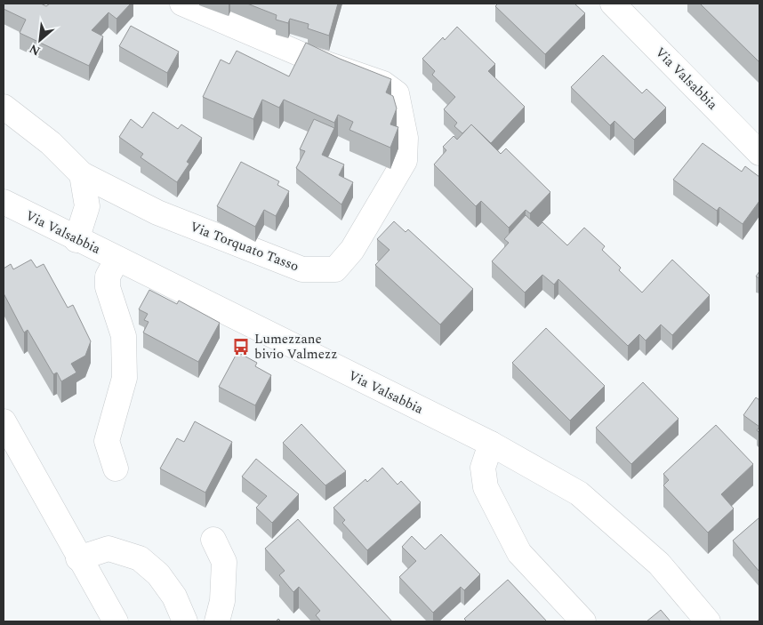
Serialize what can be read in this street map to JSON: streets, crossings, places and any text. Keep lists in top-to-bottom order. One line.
{"streets":{"street":["Via Valsabbia","Via Torquato Tasso"]},"places":{"bus stop":["Lumezzane bivio Valmezz"]},"north":"bottom left"}
